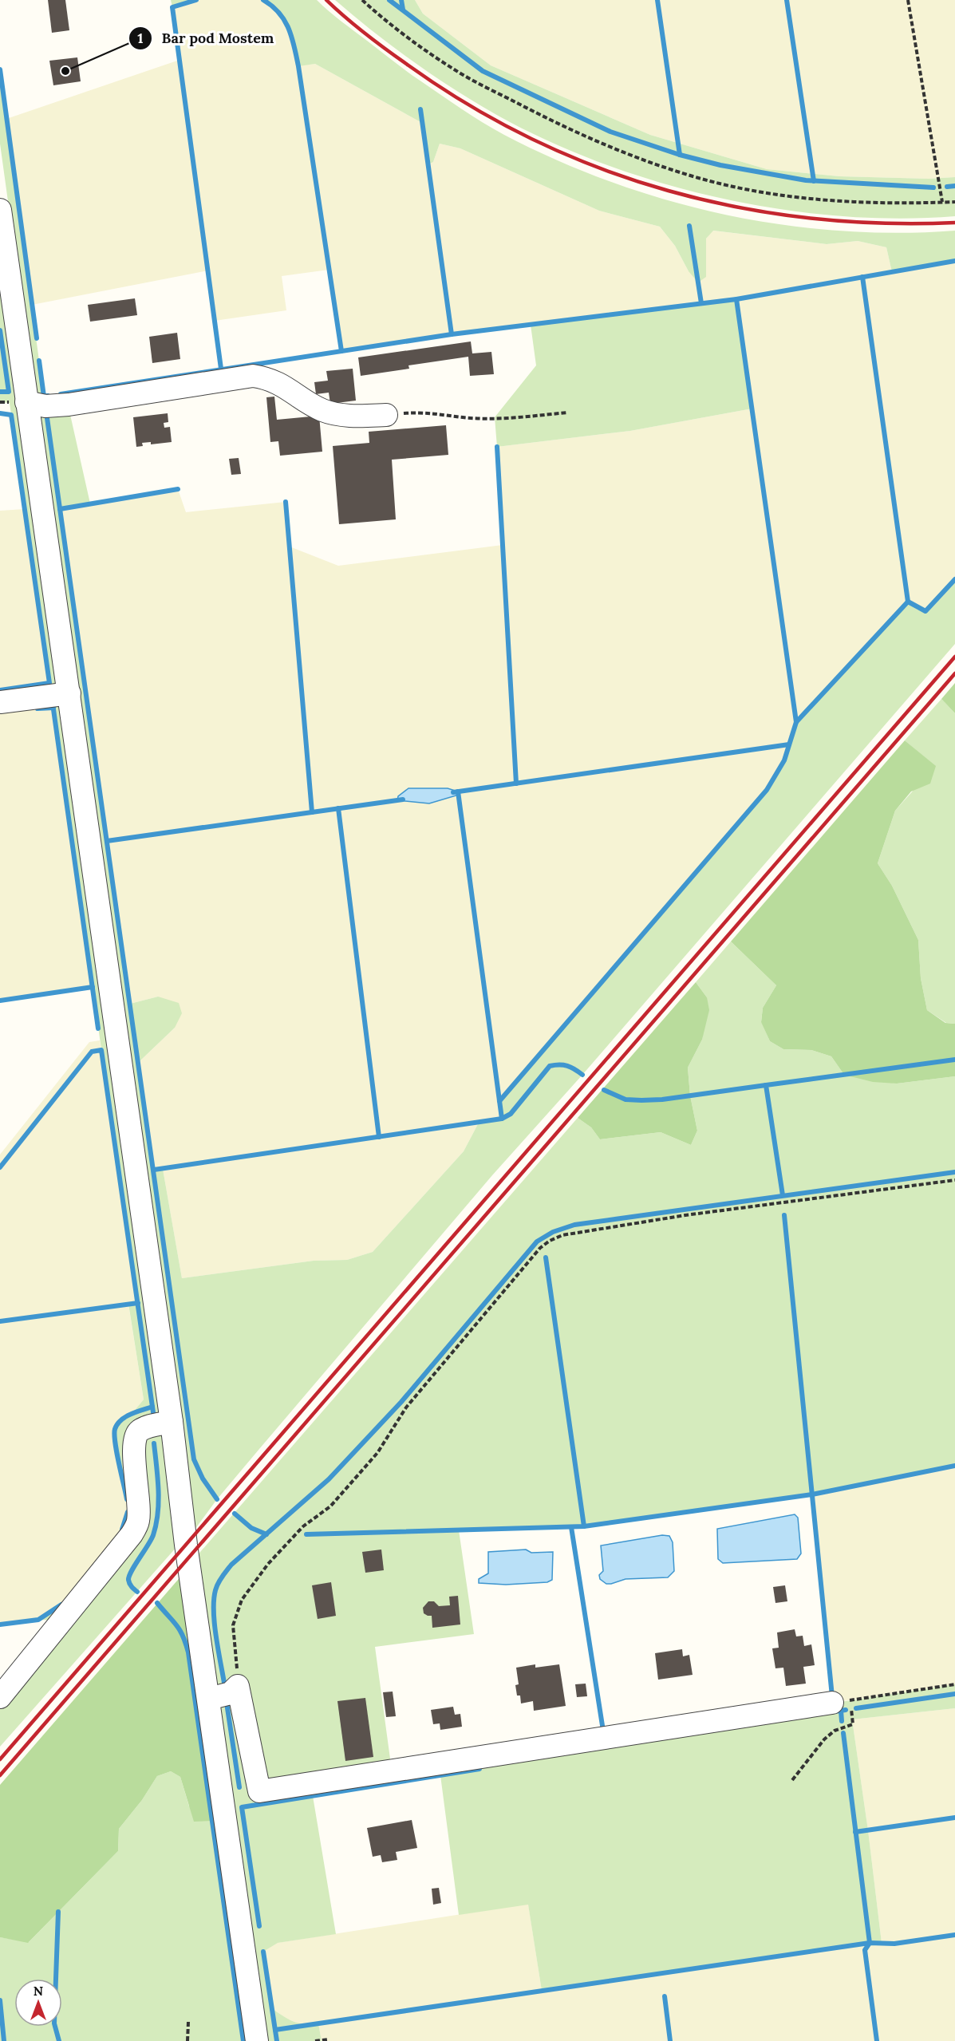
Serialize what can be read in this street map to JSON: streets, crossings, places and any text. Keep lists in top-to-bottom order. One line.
{"places":["Bar pod Mostem"],"north":"top"}
